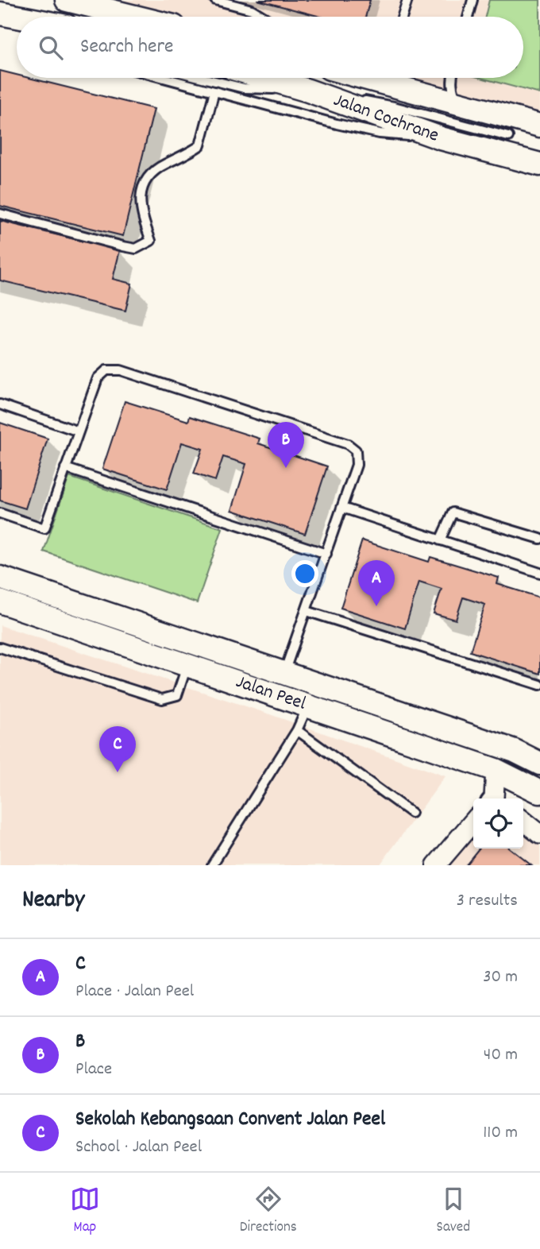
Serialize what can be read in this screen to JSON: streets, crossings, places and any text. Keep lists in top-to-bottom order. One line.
{"streets":{"street":["Jalan Cochrane","Jalan Peel"]},"page":{"search":"Search here","pins":["B","A","C"],"heading":["Nearby","3 results"],"list":[{"mark":"A","name":"C","note":"Place · Jalan Peel","value":"30 m"},{"mark":"B","name":"B","note":"Place","value":"40 m"},{"mark":"C","name":"Sekolah Kebangsaan Convent Jalan Peel","note":"School · Jalan Peel","value":"110 m"}],"nav":["Map","Directions","Saved"]}}
